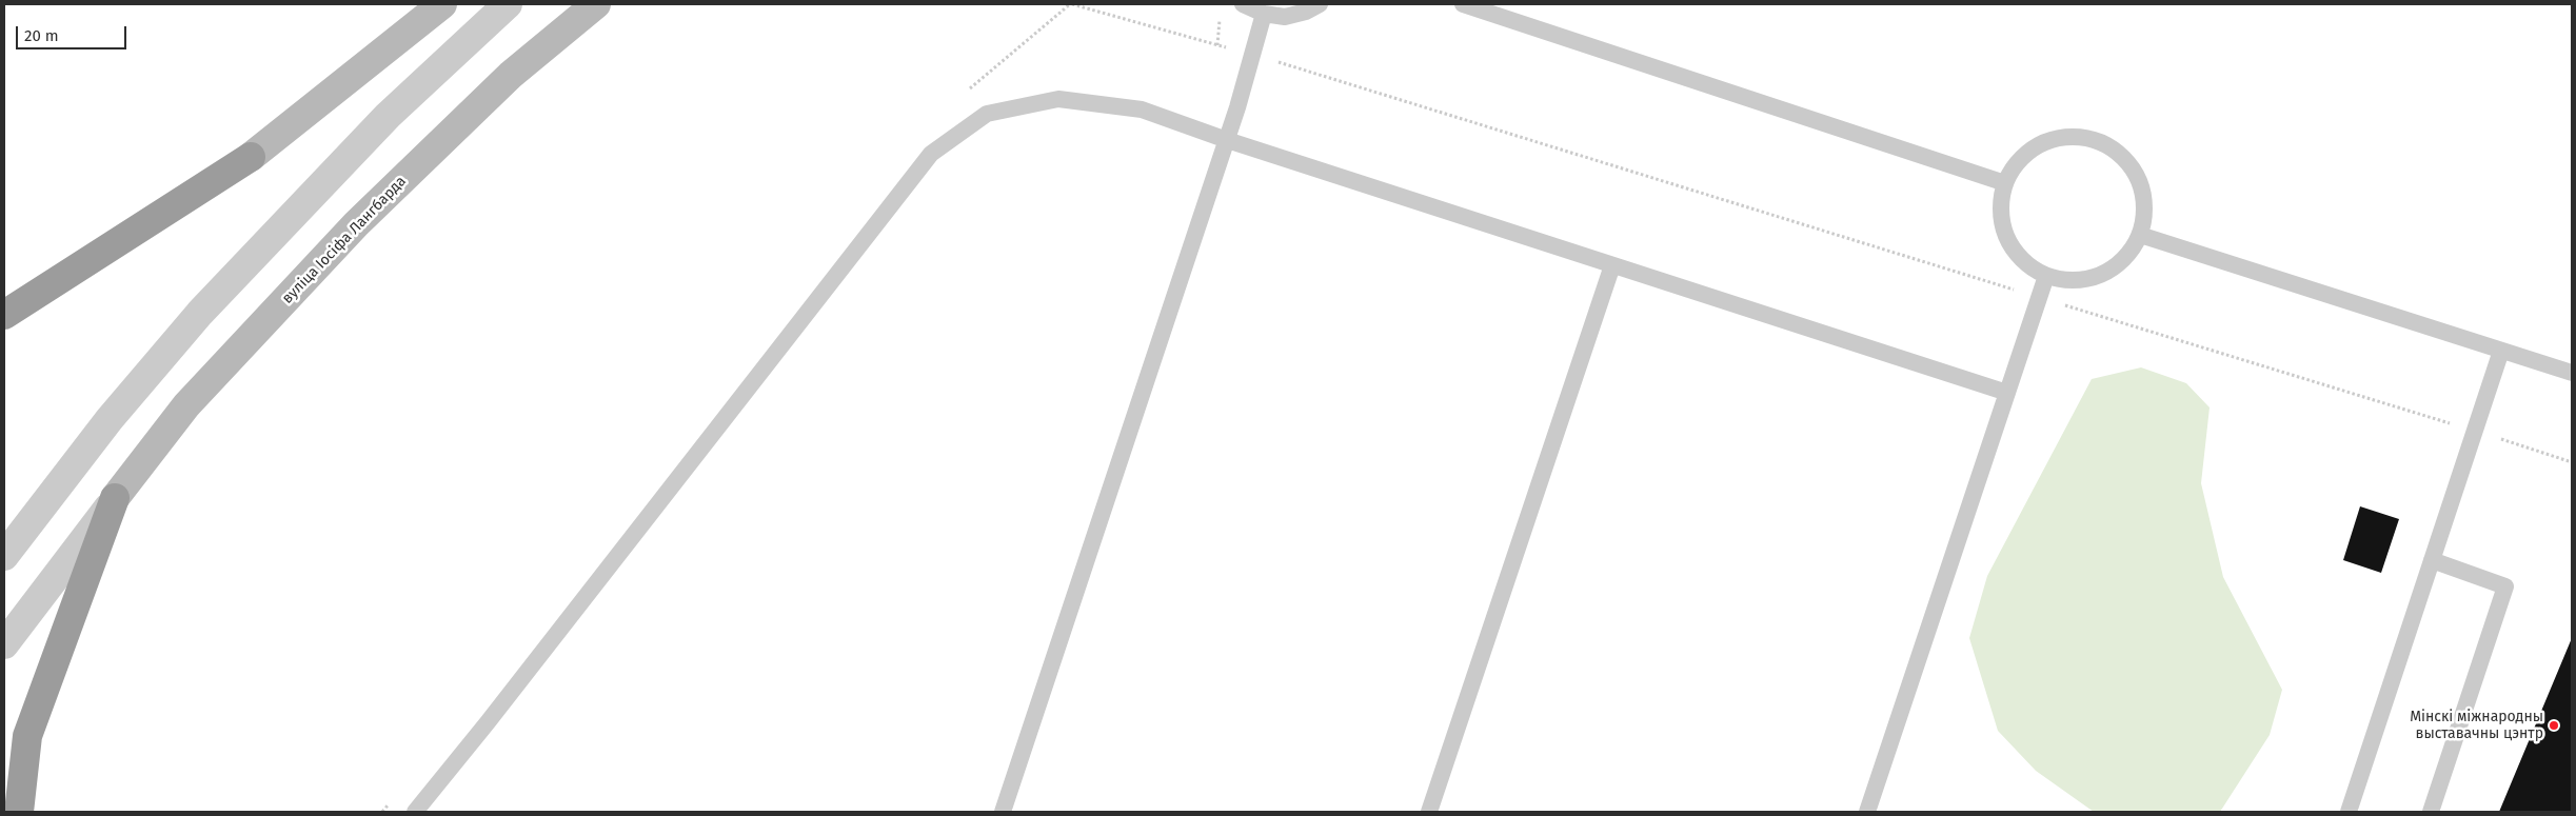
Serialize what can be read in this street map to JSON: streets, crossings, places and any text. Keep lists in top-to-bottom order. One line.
{"streets":{"main road":["вуліца Іосіфа Лангбарда"]},"places":["Мінскі міжнародны выставачны цэнтр"],"scale_bar":"20 m"}
